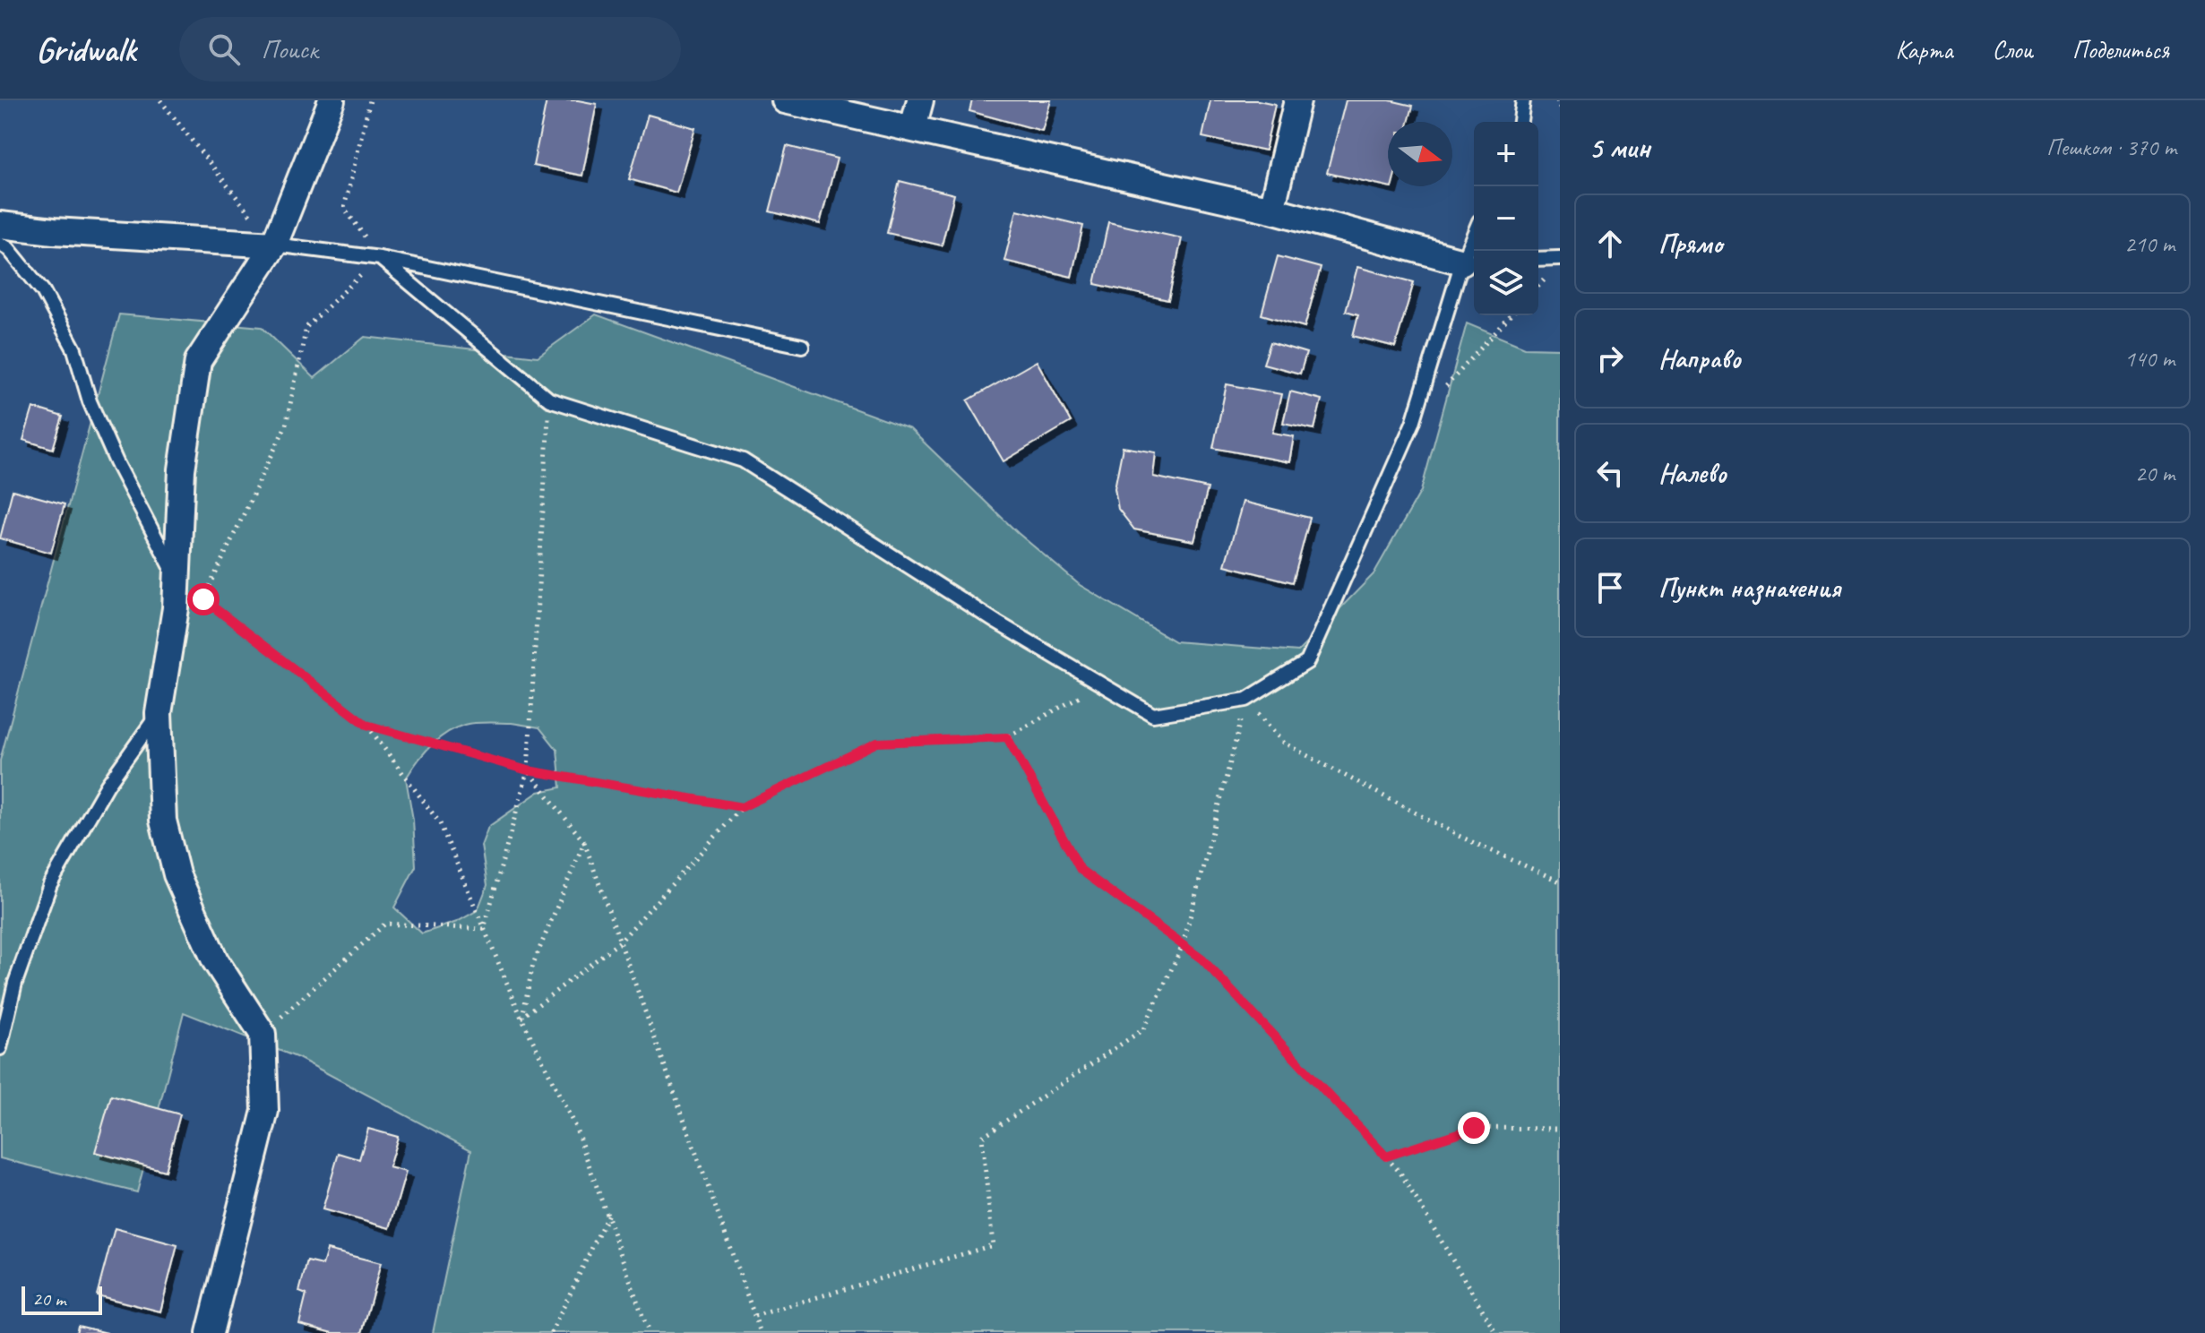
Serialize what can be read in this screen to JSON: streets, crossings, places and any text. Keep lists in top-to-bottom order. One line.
{"scale_bar":"20 m","north":"right","page":{"header":"Gridwalk","search":"Поиск","nav":["Карта","Слои","Поделиться"],"heading":["5 мин","Пешком · 370 m"],"map_buttons":["+","−"],"list":[["Прямо","210 m"],["Направо","140 m"],["Налево","20 m"],"Пункт назначения"],"scale":"20 m"}}
